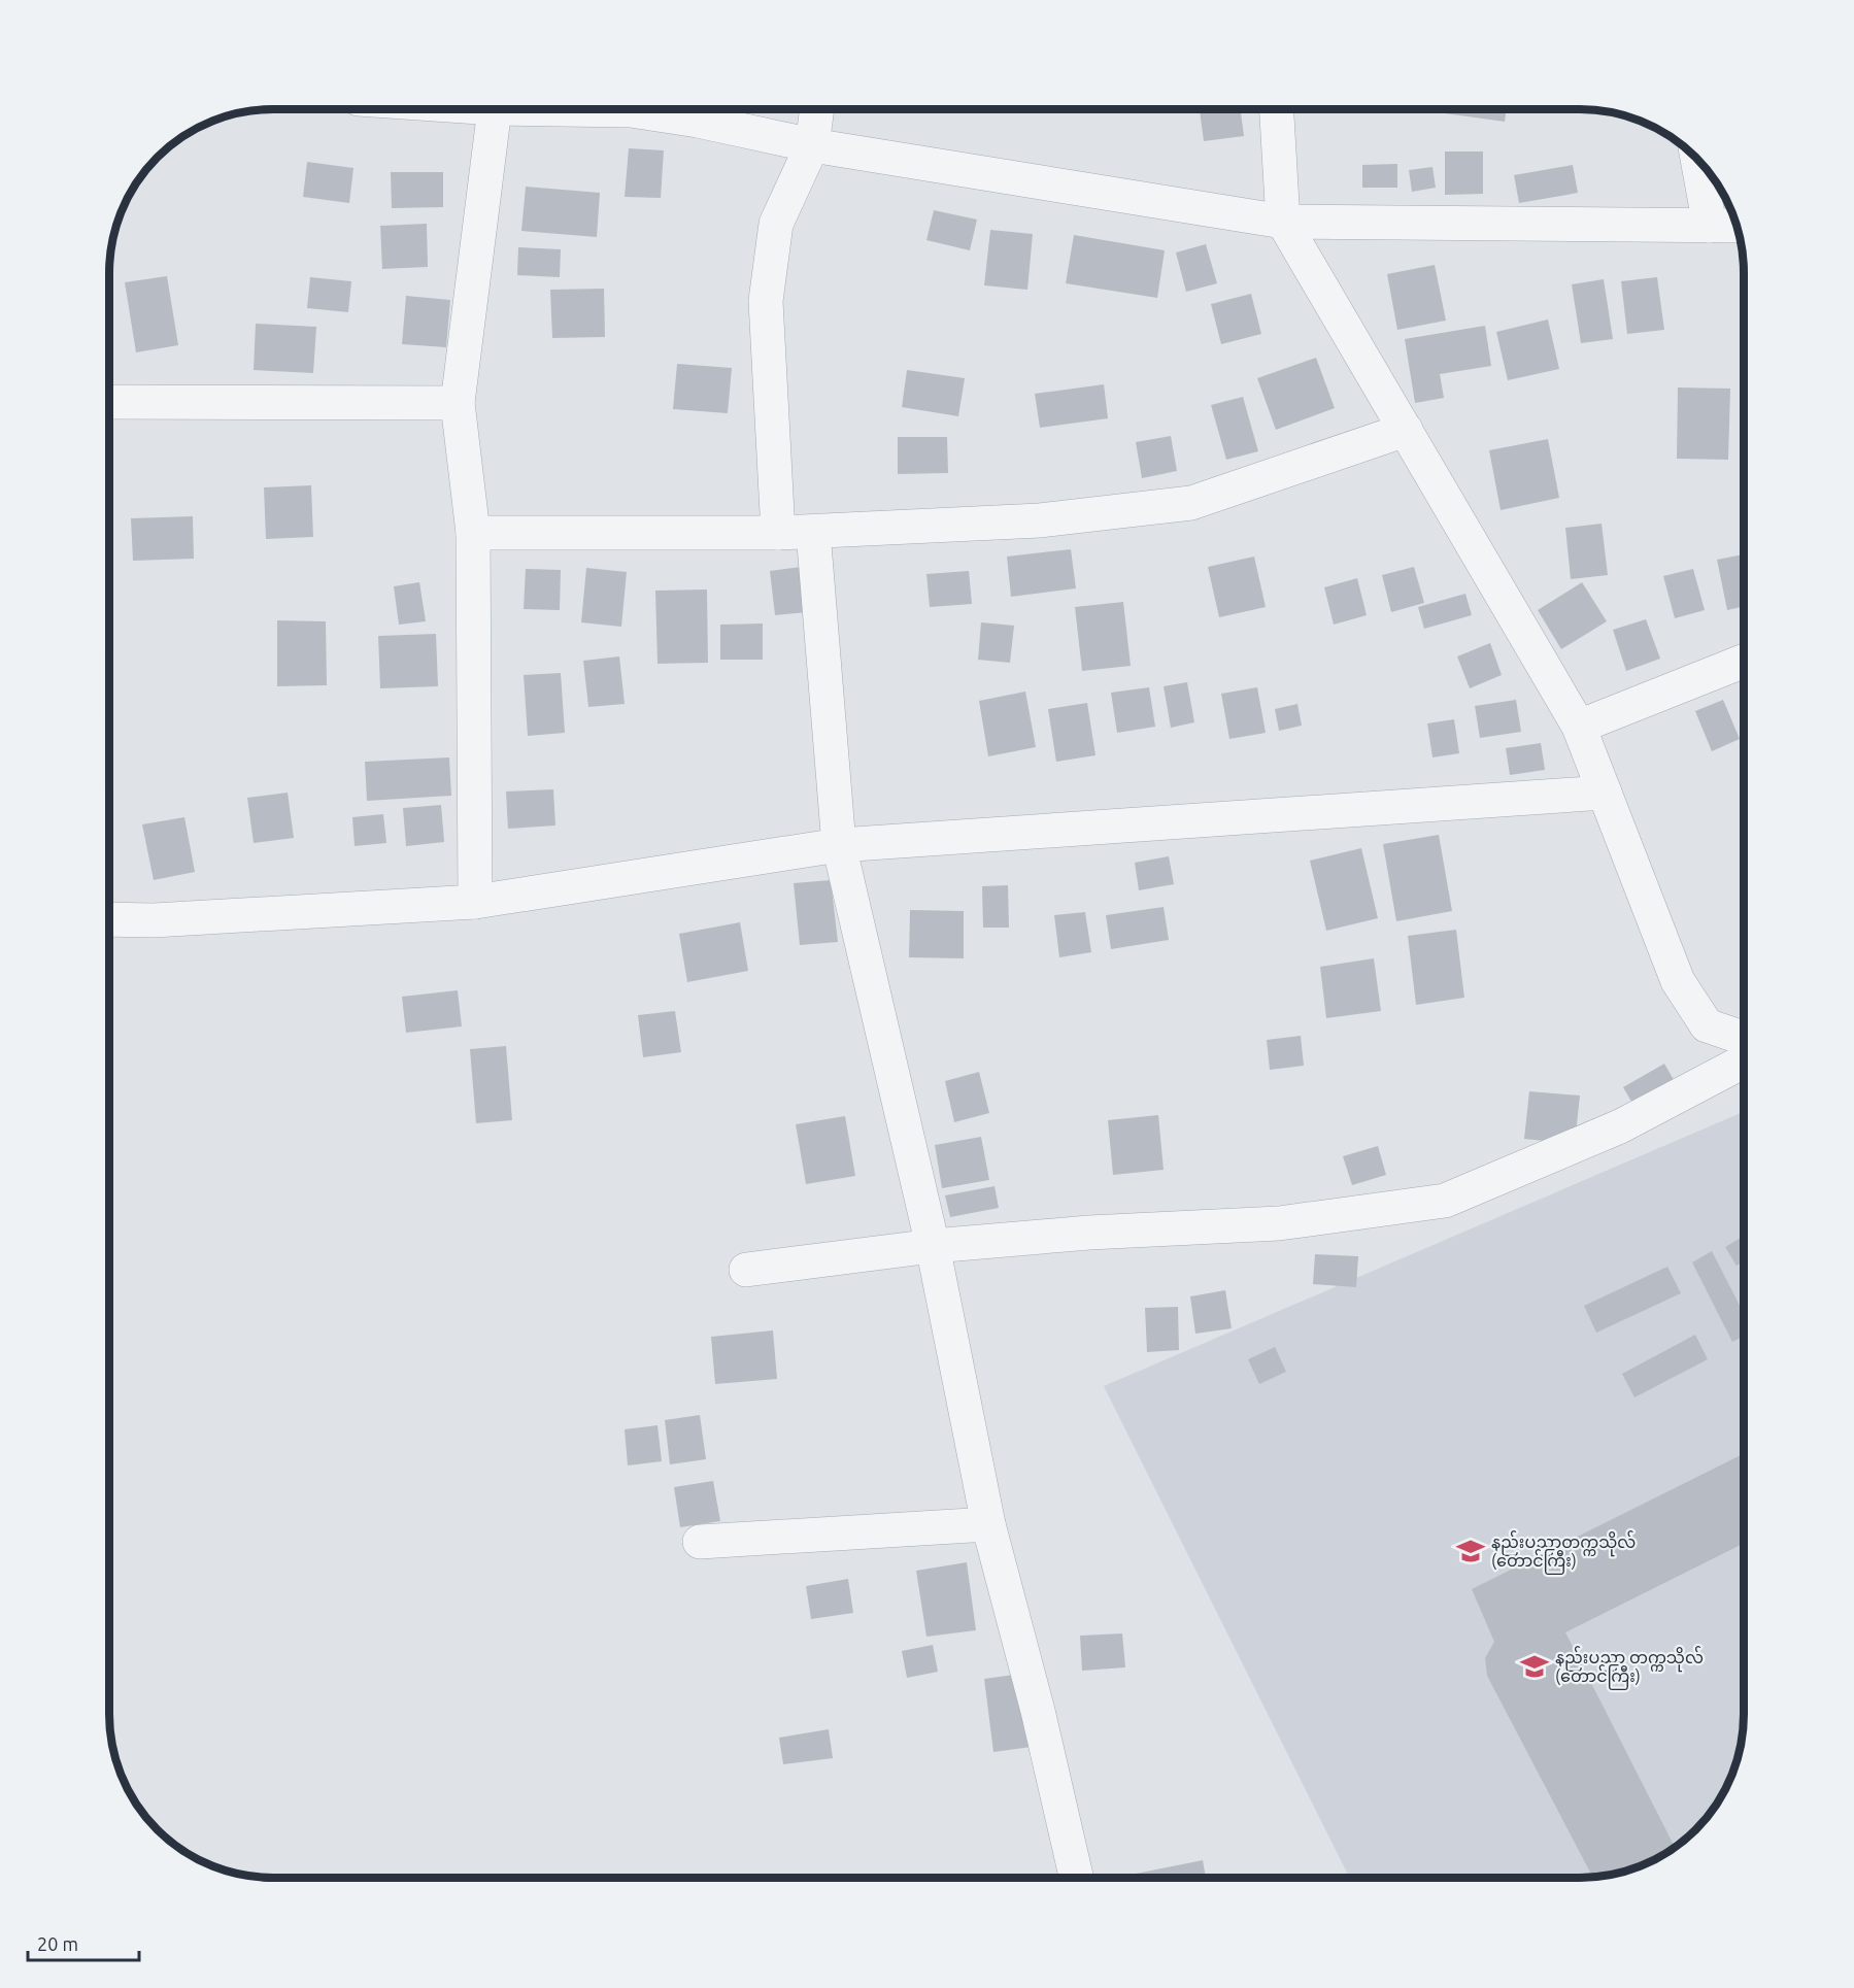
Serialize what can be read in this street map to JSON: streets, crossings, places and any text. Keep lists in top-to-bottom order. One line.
{"places":{"school or university":["နည်းပညာတက္ကသိုလ် (တောင်ကြီး)","နည်းပညာ တက္ကသိုလ် (တောင်ကြီး)"]},"scale_bar":"20 m"}
